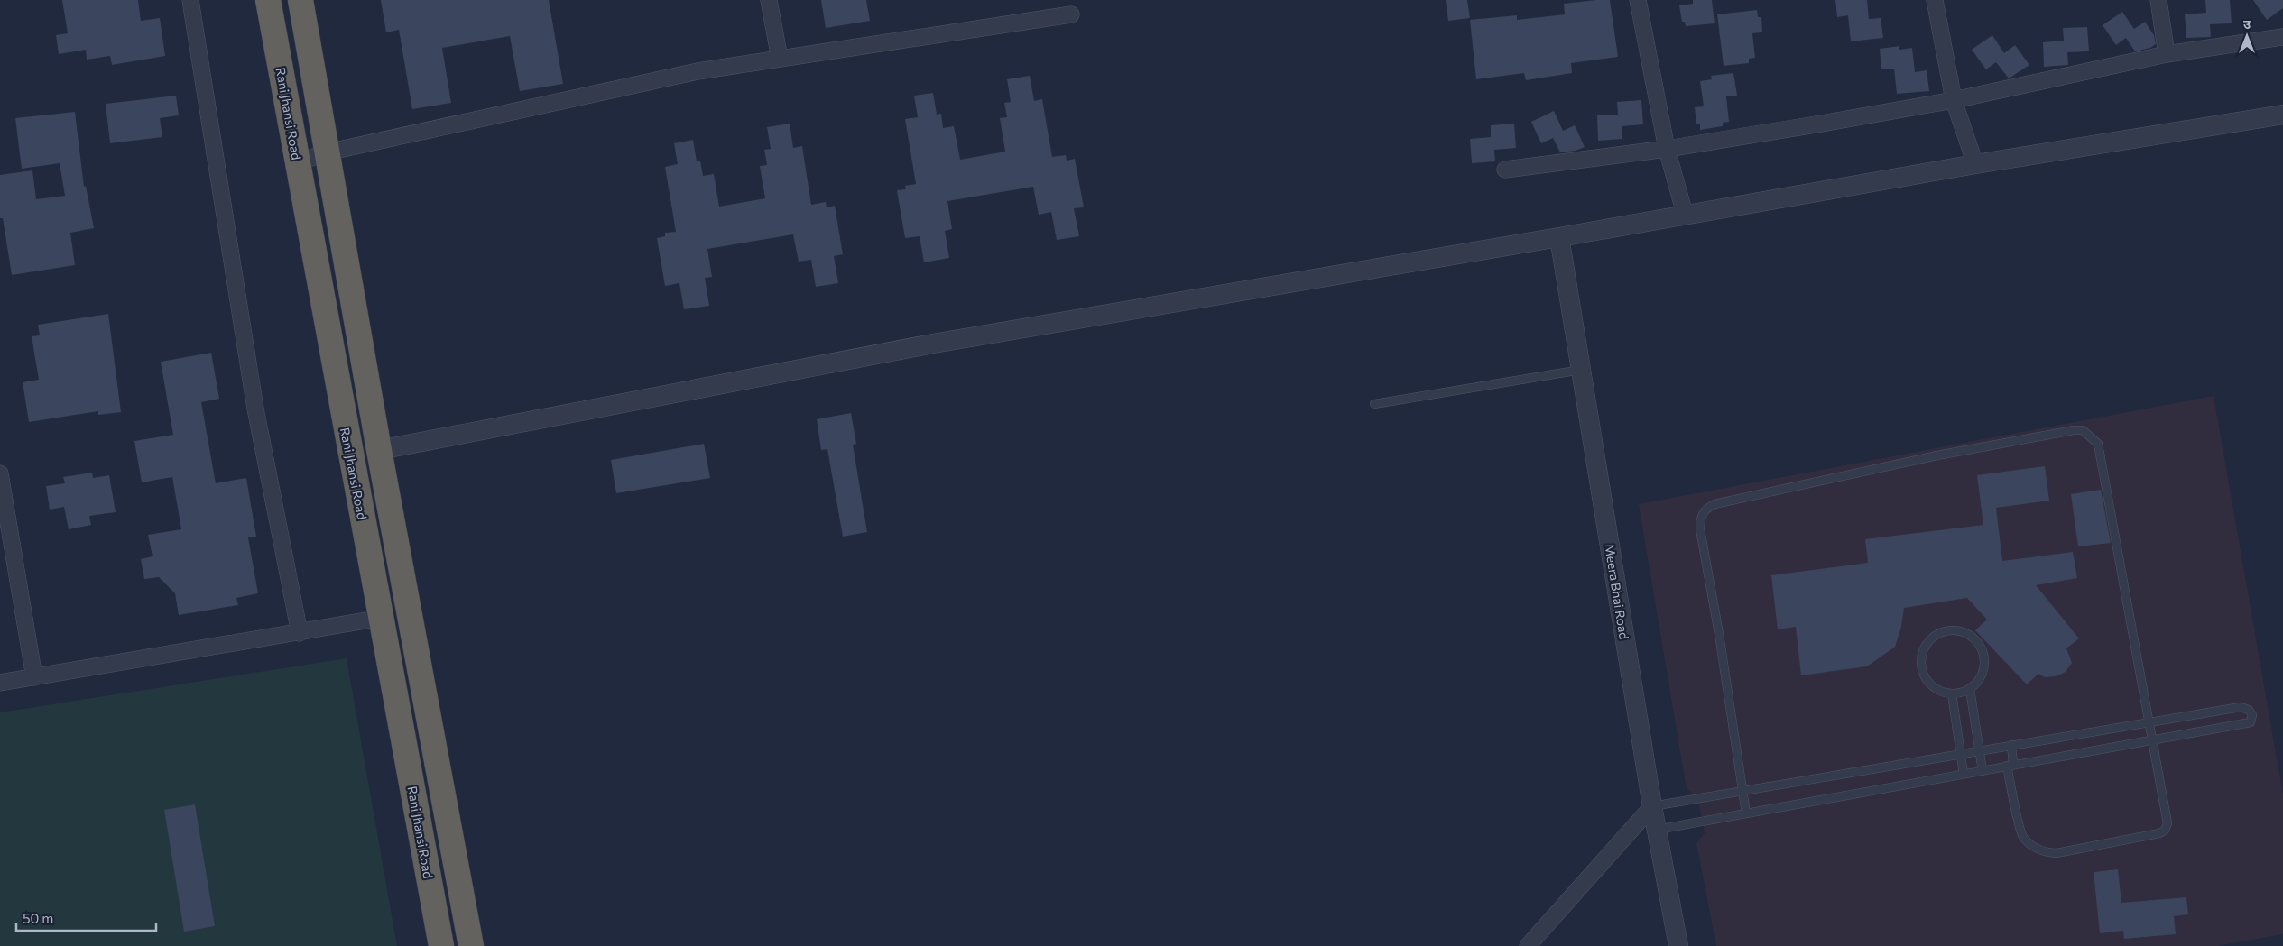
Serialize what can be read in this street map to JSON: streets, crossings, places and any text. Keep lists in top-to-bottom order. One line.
{"streets":{"highway":["Rani Jhansi Road"],"street":["Meera Bhai Road"]},"scale_bar":"50 m","north":"top"}
